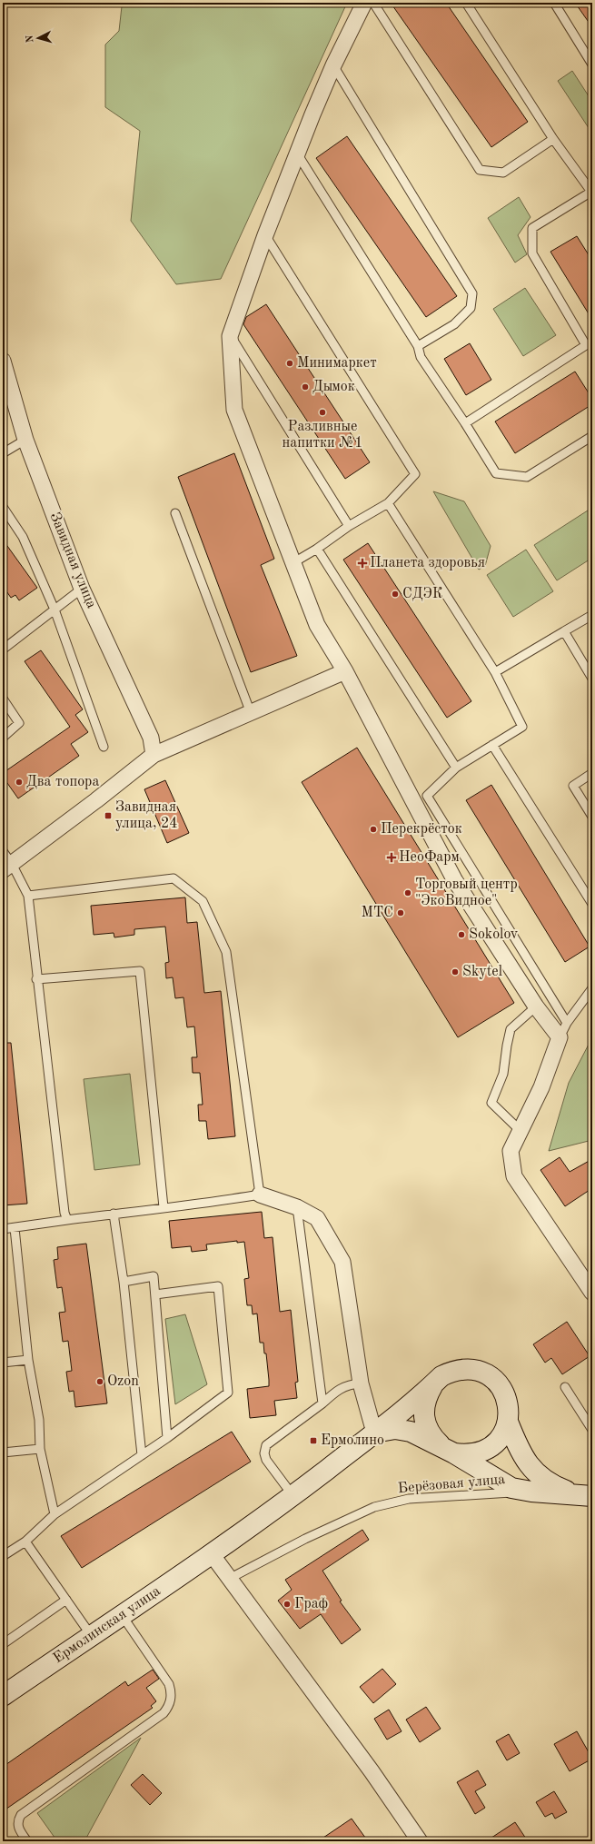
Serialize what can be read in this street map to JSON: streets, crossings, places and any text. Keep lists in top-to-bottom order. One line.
{"streets":{"street":["Завидная улица","Ермолинская улица"],"lane":["Берёзовая улица"]},"places":{"other":["Минимаркет","Дымок","Разливные напитки №1","СДЭК","Два топора","Перекрёсток","Торговый центр \"ЭкоВидное\"","МТС","Sokolov","Skytel","Ozon","Граф"],"health":["Планета здоровья","НеоФарм"],"transit":["Завидная улица, 24","Ермолино"]},"north":"left"}
